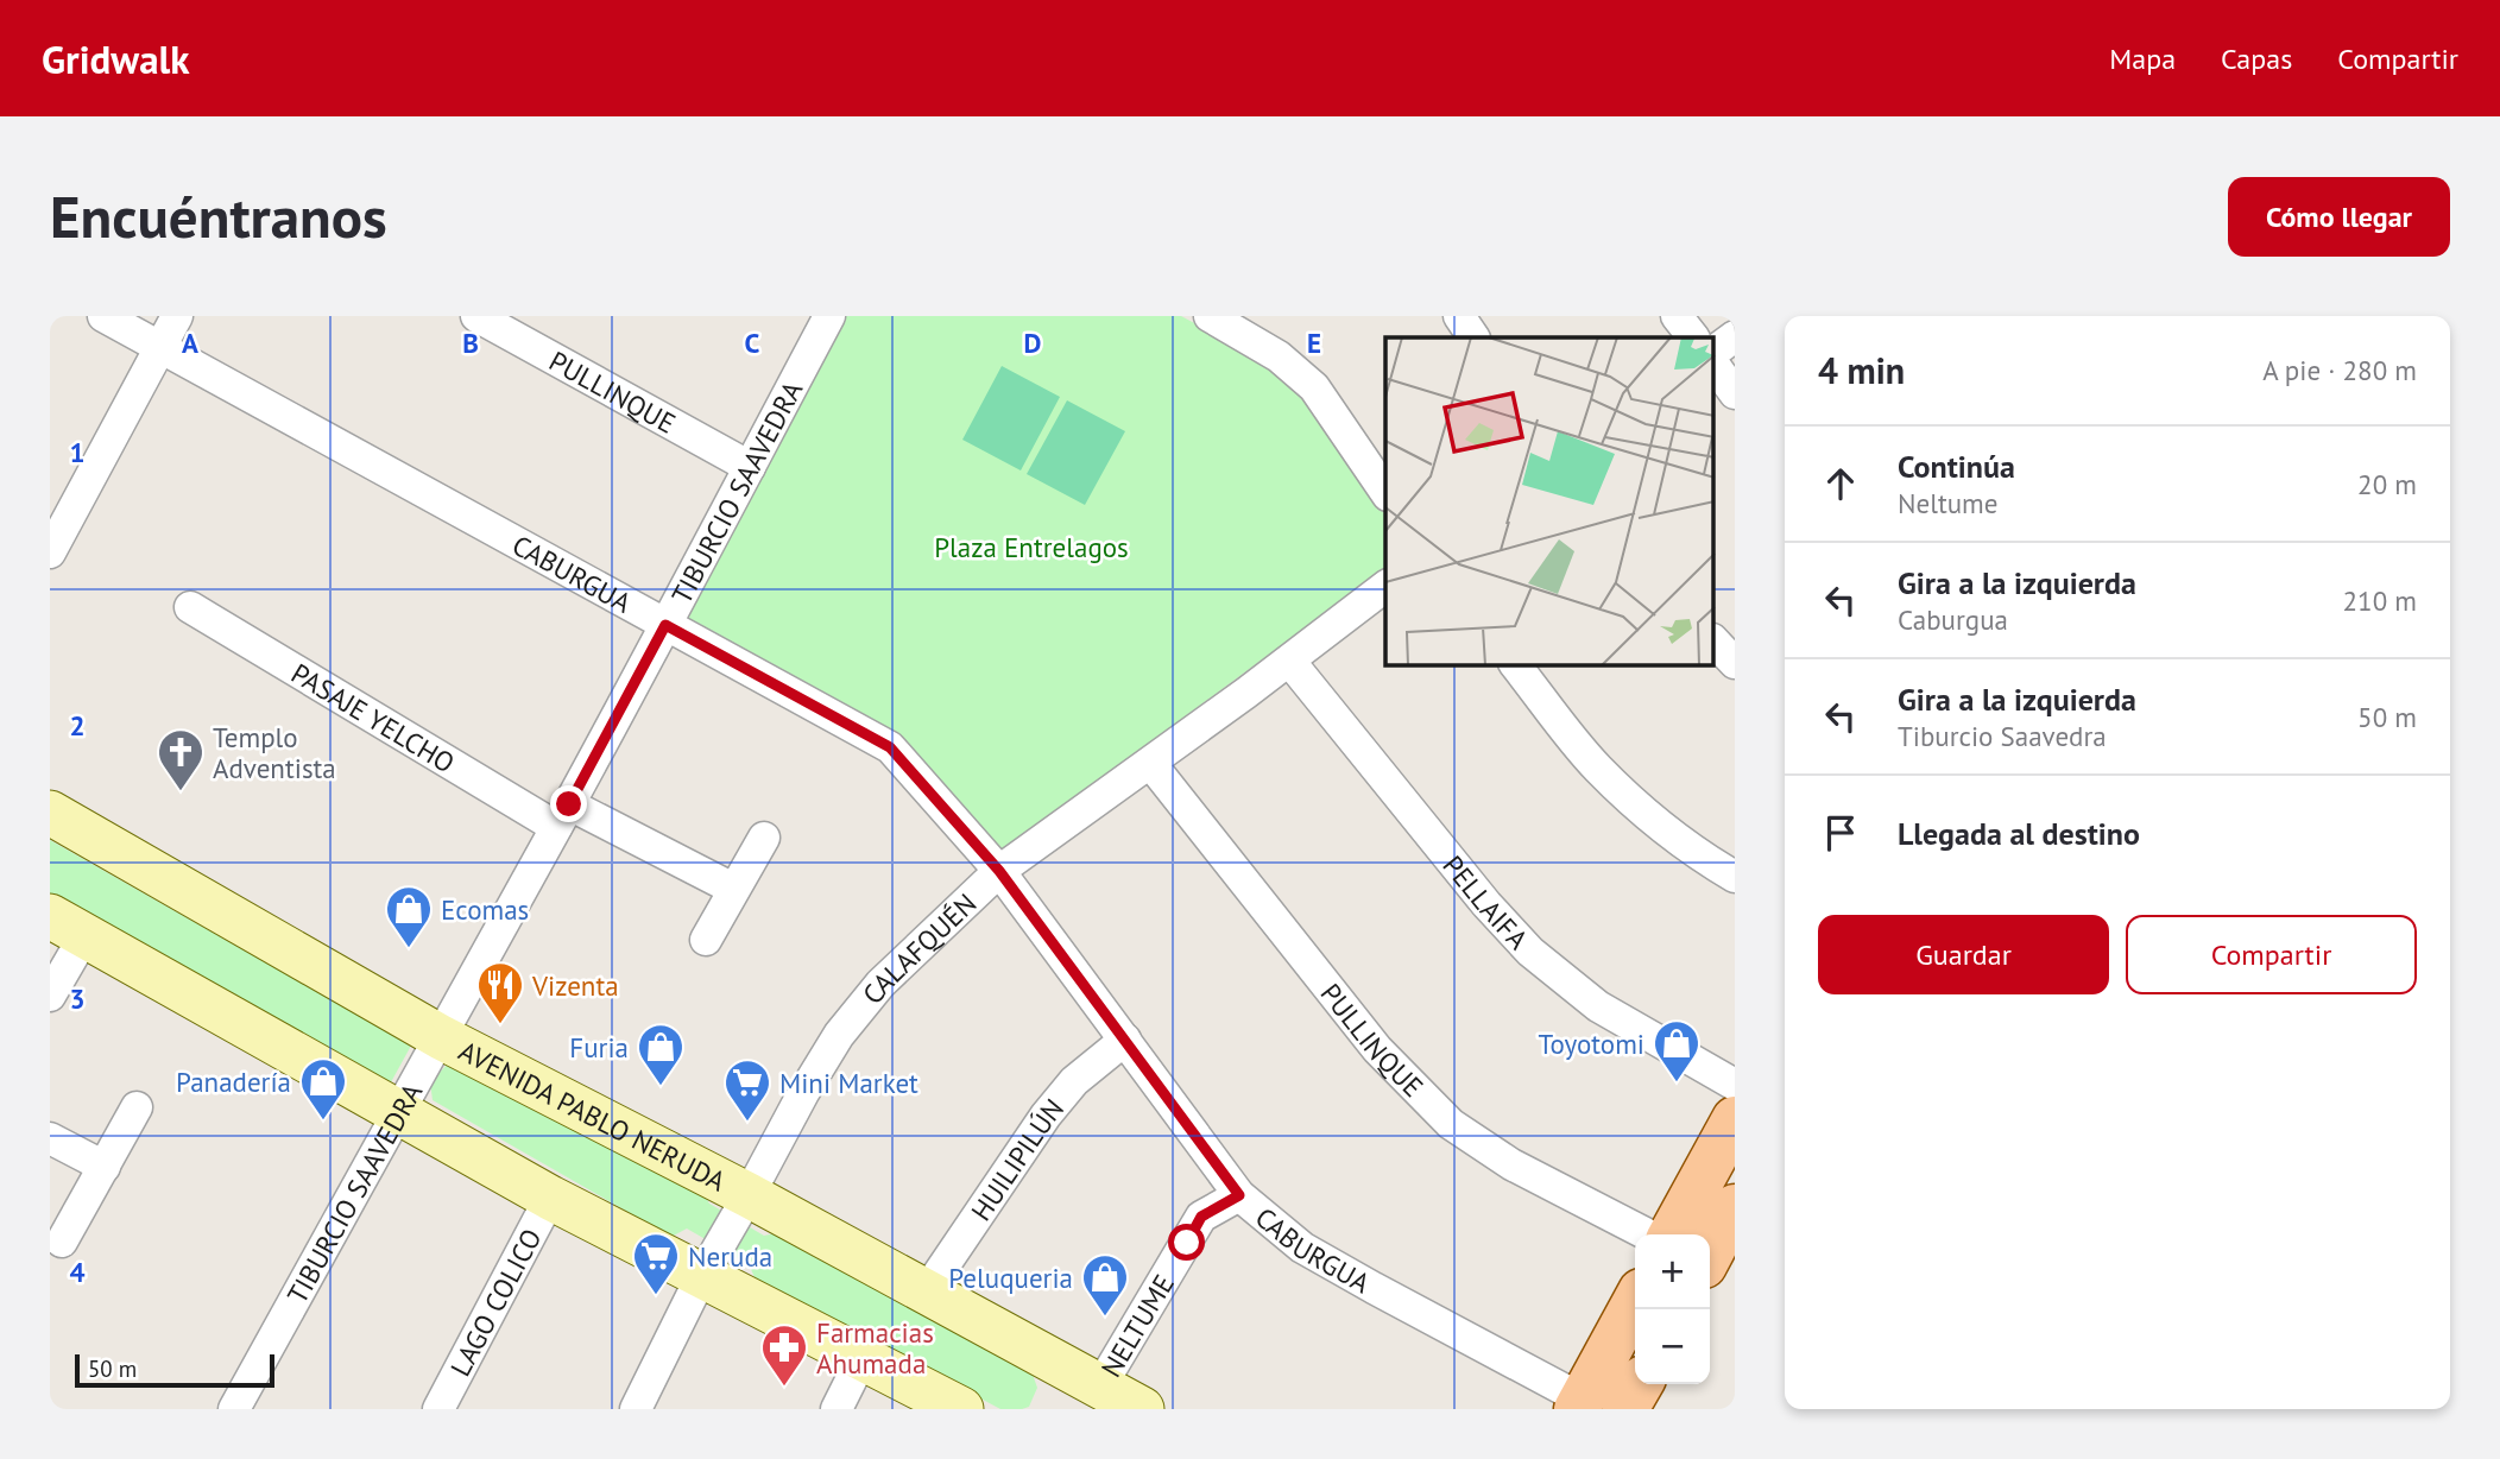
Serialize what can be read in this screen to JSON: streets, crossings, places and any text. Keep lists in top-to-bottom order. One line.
{"streets":{"main road":["AVENIDA PABLO NERUDA"],"street":["PULLINQUE","TIBURCIO SAAVEDRA","CABURGUA","PASAJE YELCHO","PELLAIFA","CALAFQUÉN","HUILIPILÚN","LAGO COLICO","NELTUME"]},"crossings":[["PULLINQUE","TIBURCIO SAAVEDRA"],["PULLINQUE","CALAFQUÉN"],["TIBURCIO SAAVEDRA","CABURGUA"],["TIBURCIO SAAVEDRA","PASAJE YELCHO"],["TIBURCIO SAAVEDRA","AVENIDA PABLO NERUDA"],["CABURGUA","CALAFQUÉN"],["CABURGUA","HUILIPILÚN"],["CABURGUA","NELTUME"],["PELLAIFA","CALAFQUÉN"],["CALAFQUÉN","AVENIDA PABLO NERUDA"],["AVENIDA PABLO NERUDA","HUILIPILÚN"],["AVENIDA PABLO NERUDA","NELTUME"]],"parks":["Plaza Entrelagos"],"places":{"church":["Templo Adventista"],"shop":["Ecomas","Toyotomi","Furia","Panadería","Peluqueria"],"restaurant":["Vizenta"],"supermarket":["Mini Market","Neruda"],"pharmacy":["Farmacias Ahumada"]},"scale_bar":"50 m","page":{"header":"Gridwalk","nav":["Mapa","Capas","Compartir"],"buttons":["Cómo llegar",["Guardar","Compartir"]],"title":"Encuéntranos","heading":["4 min","A pie · 280 m"],"list":[["Continúa","Neltume","20 m"],["Gira a la izquierda","Caburgua","210 m"],["Gira a la izquierda","Tiburcio Saavedra","50 m"],"Llegada al destino"],"map_buttons":["+","−"],"scale":"50 m"},"grid":{"columns":["A","B","C","D","E"],"rows":["1","2","3","4"]}}
